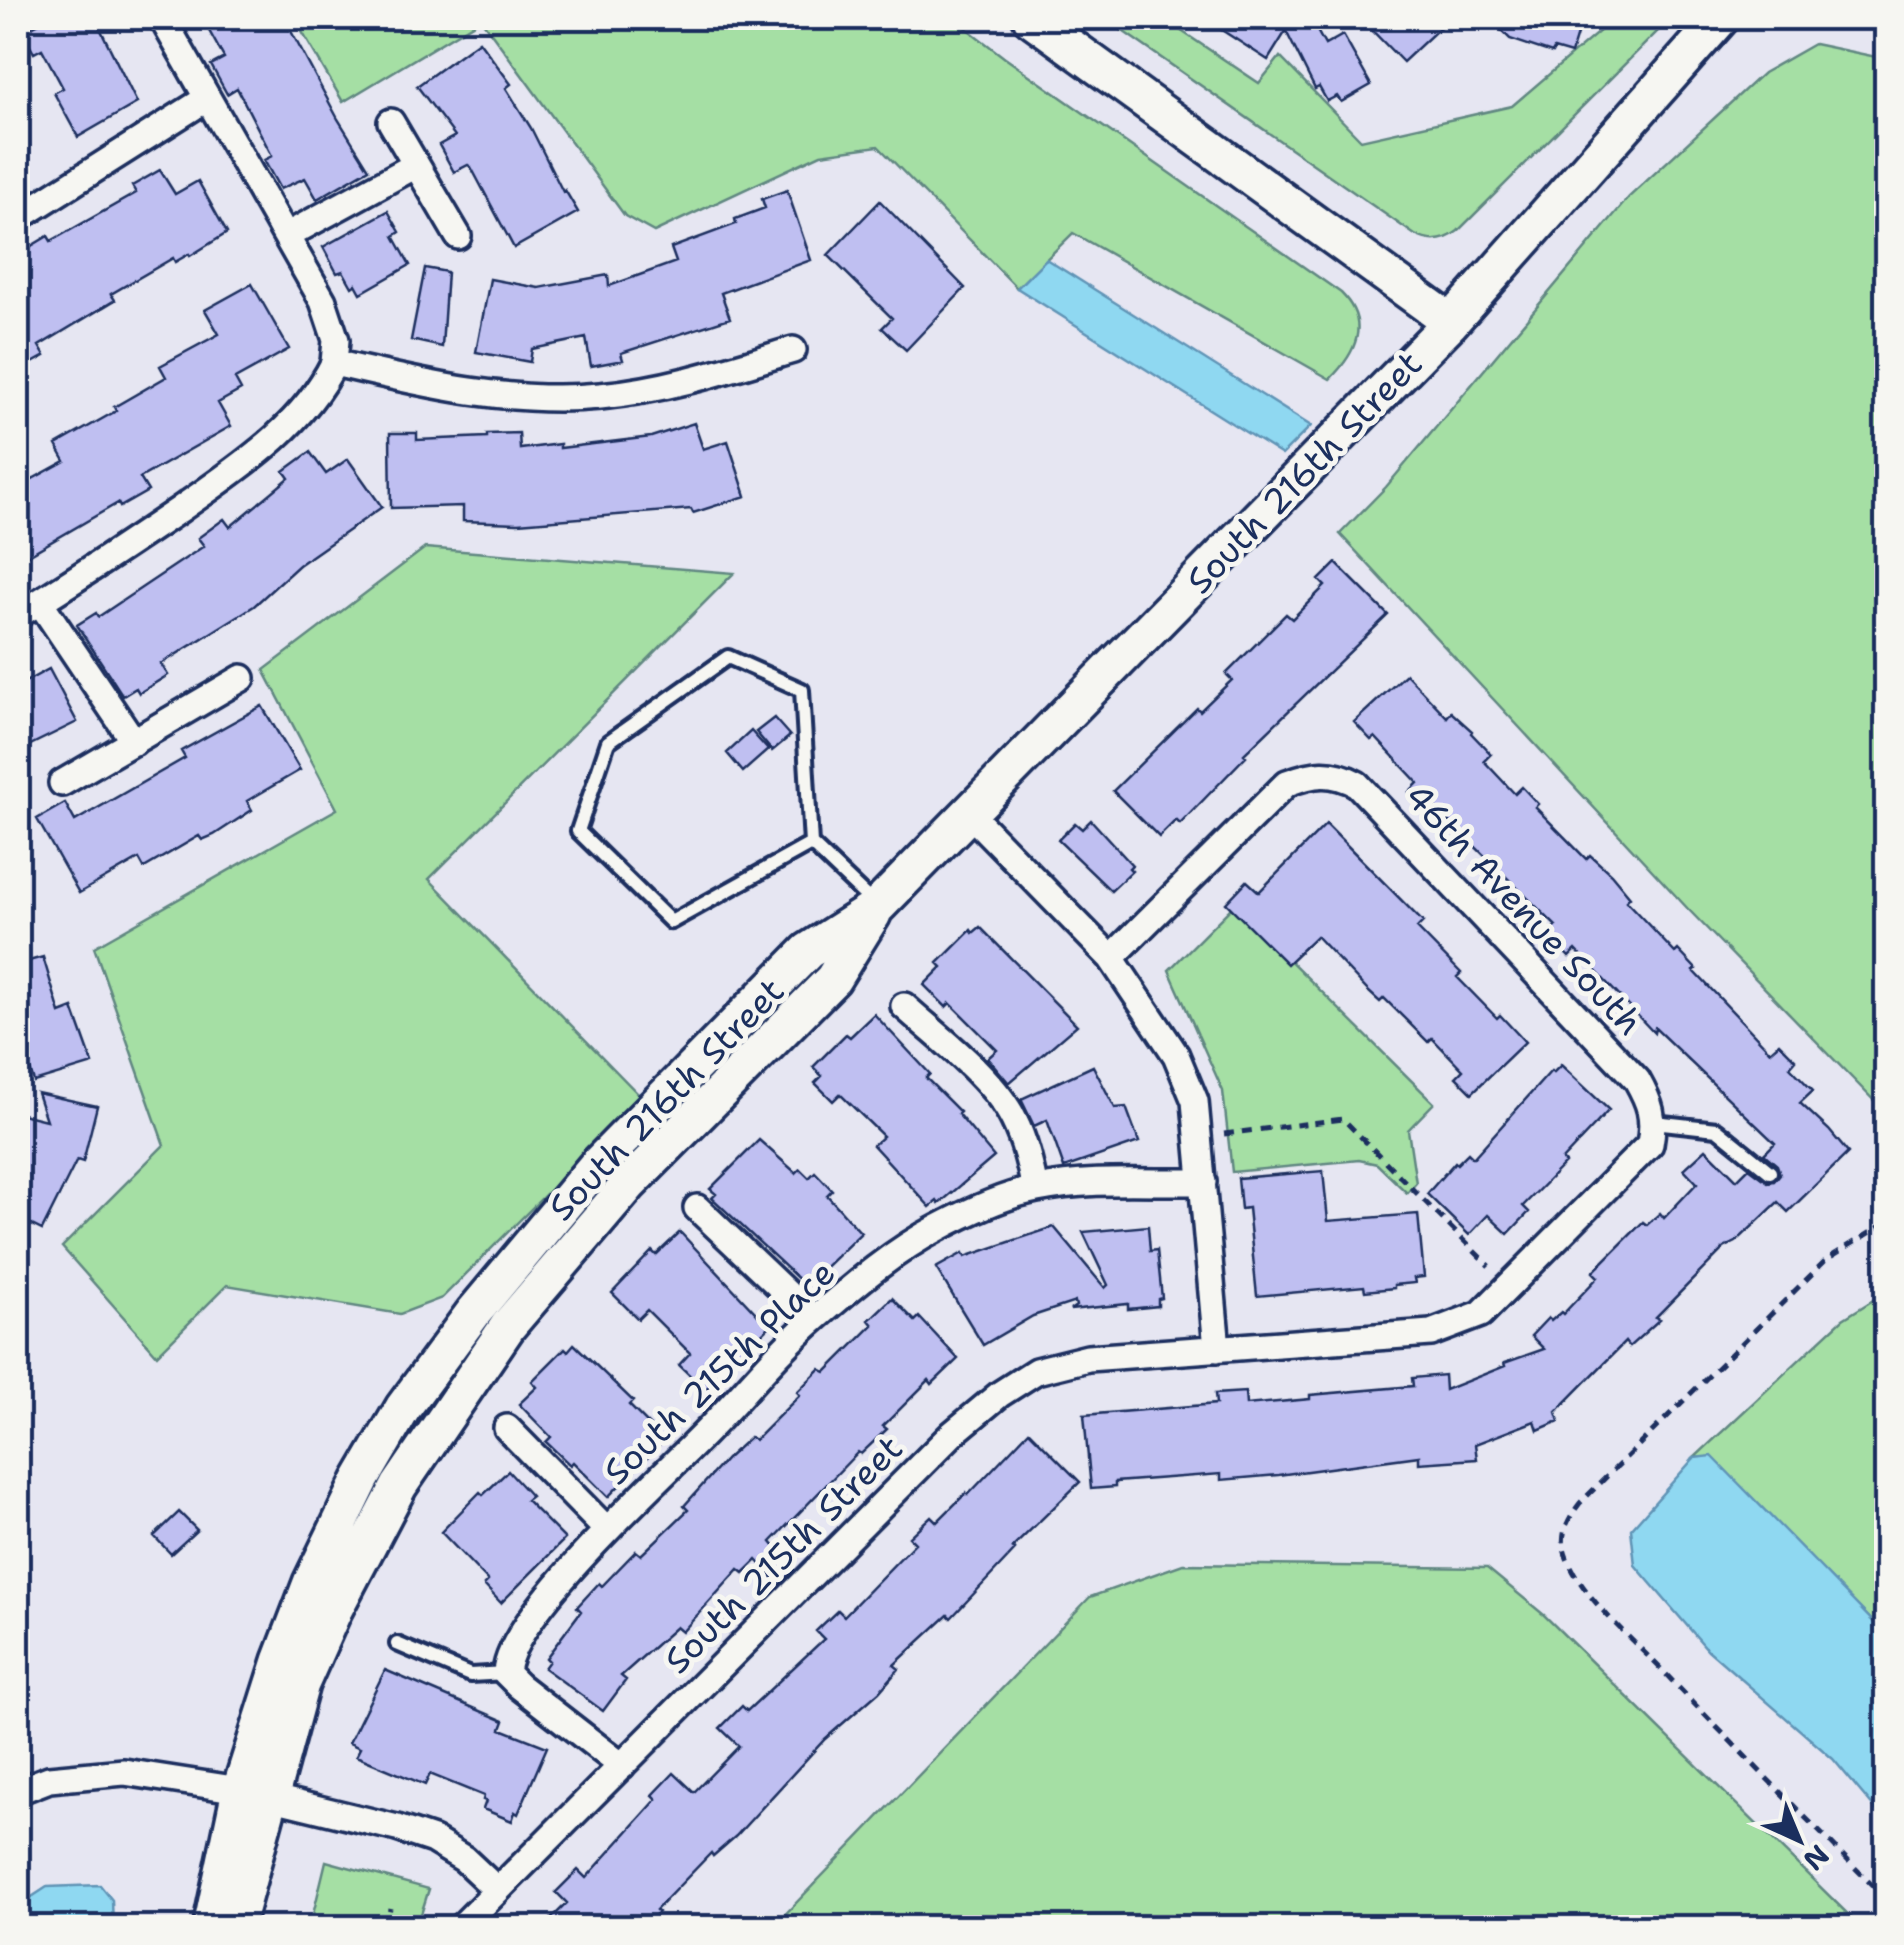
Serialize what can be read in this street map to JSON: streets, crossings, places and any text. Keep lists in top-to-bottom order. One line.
{"streets":{"street":["South 216th Street","46th Avenue South","South 215th Place","South 215th Street"]},"crossings":[["46th Avenue South","South 215th Street"]],"north":"bottom right"}
